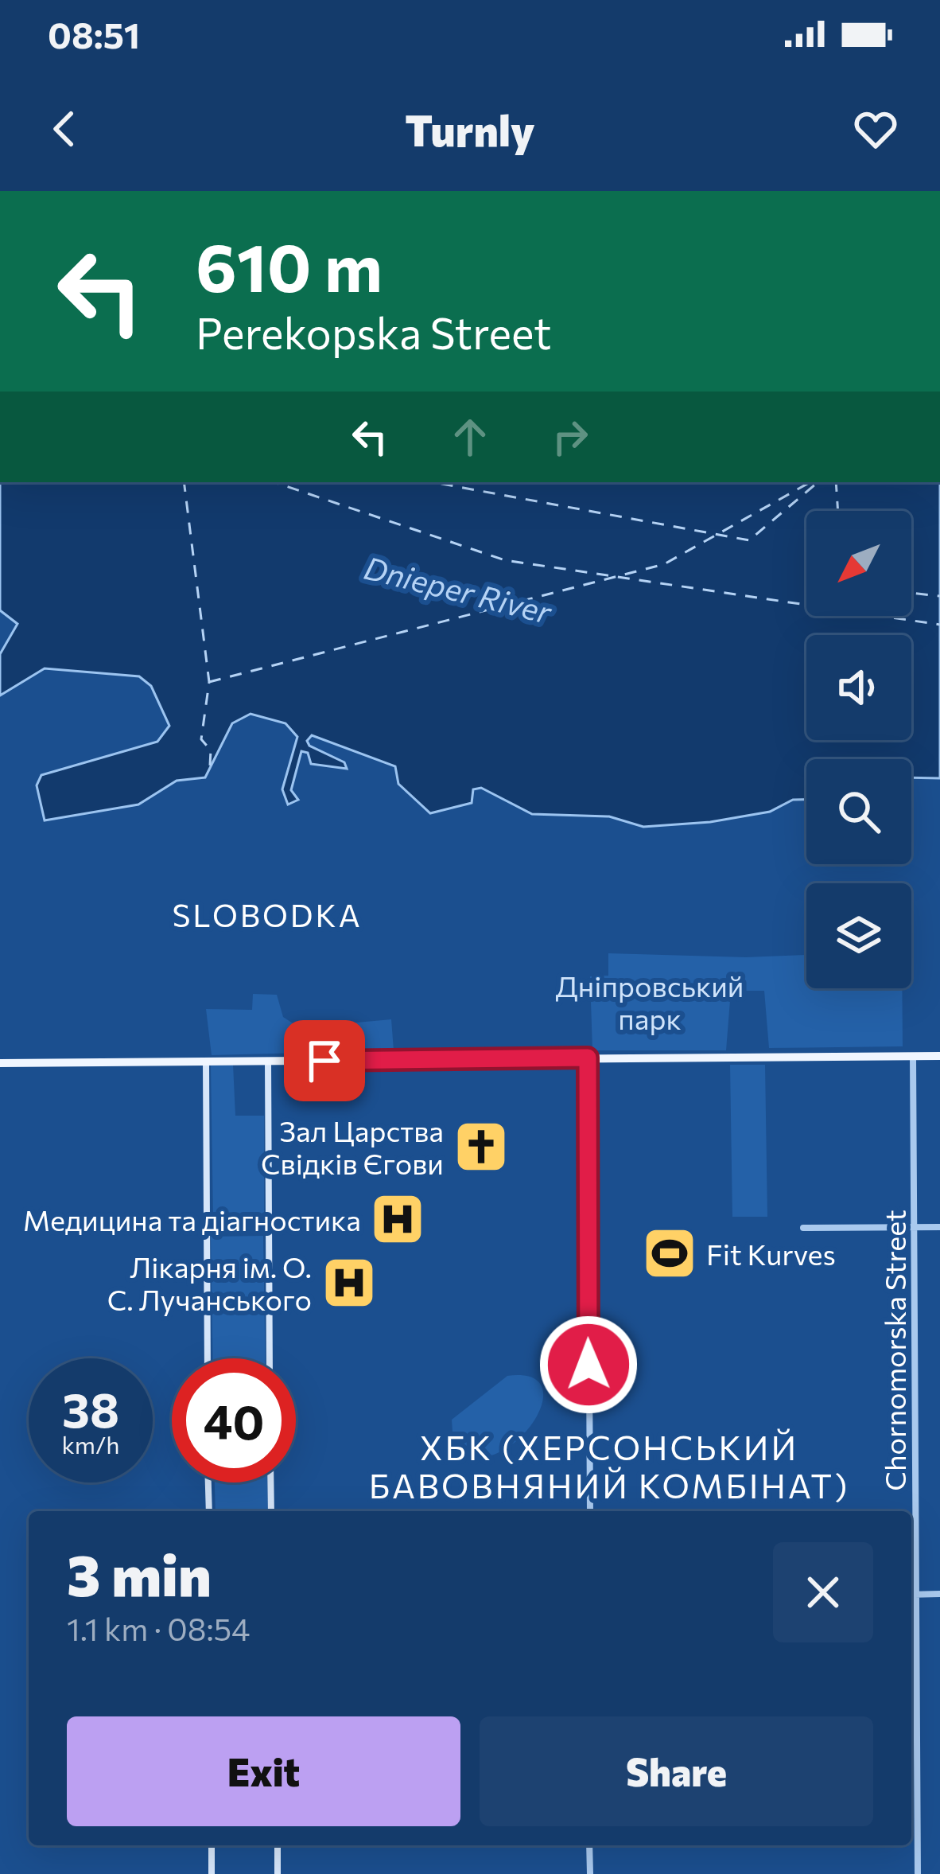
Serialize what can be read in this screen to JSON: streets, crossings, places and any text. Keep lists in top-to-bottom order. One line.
{"streets":{"street":["Chornomorska Street"]},"districts":["SLOBODKA","ХБК (ХЕРСОНСЬКИЙ БАВОВНЯНИЙ КОМБІНАТ)"],"water":["Dnieper River"],"parks":["Дніпровський парк"],"places":{"church":["Зал Царства Свідків Єгови"],"hospital":["Медицина та діагностика","Лікарня ім. О. С. Лучанського"],"sports":["Fit Kurves"]},"north":"bottom left","page":{"status":"08:51","header":"Turnly","turn":["610 m","Perekopska Street"],"speed":"38 km/h","limit":"40","heading":["3 min","1.1 km · 08:54"],"buttons":["Exit","Share"]}}
